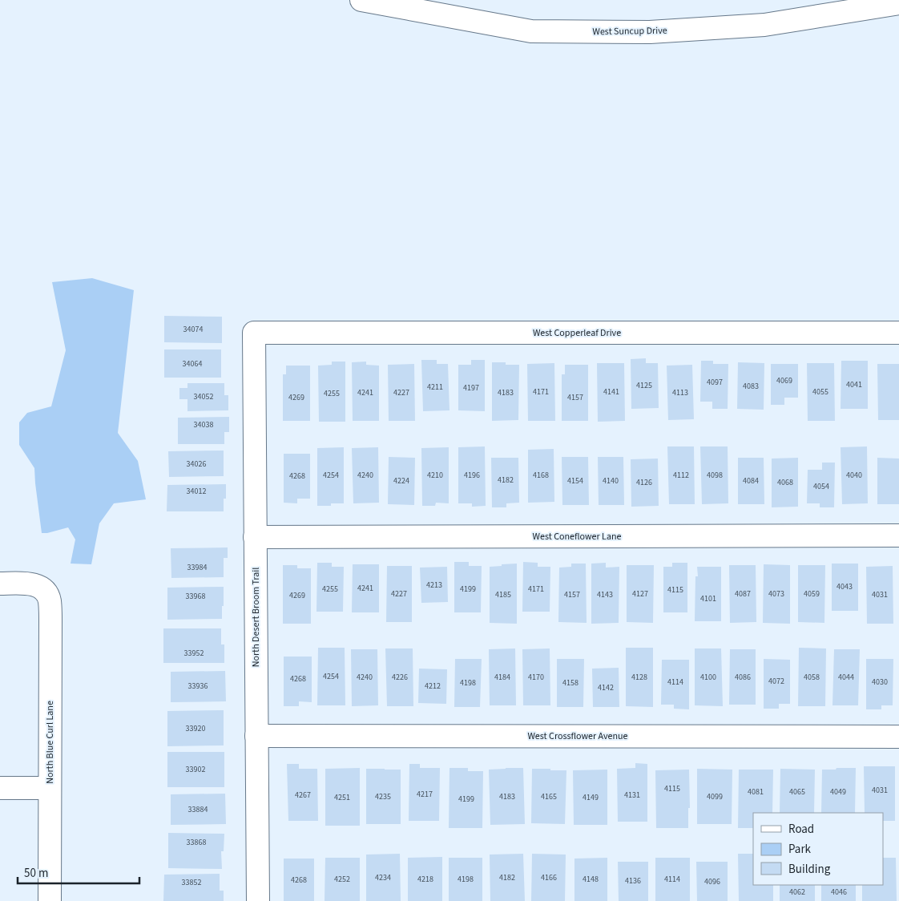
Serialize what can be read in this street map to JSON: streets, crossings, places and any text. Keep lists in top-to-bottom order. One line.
{"streets":{"street":["West Suncup Drive","West Copperleaf Drive","West Coneflower Lane","North Desert Broom Trail","West Crossflower Avenue","North Blue Curl Lane"]},"crossings":[["West Copperleaf Drive","North Desert Broom Trail"],["West Coneflower Lane","North Desert Broom Trail"],["North Desert Broom Trail","West Crossflower Avenue"]],"house_numbers":["34074","34064","4069","4097","4041","4125","4083","4211","4197","4171","4141","4055","4241","4227","4183","4113","4255","34052","4269","4157","34038","34026","4254","4240","4210","4196","4168","4112","4098","4040","4268","4182","4224","4154","4140","4084","4126","4068","4054","34012","33984","4213","4043","4241","4255","4199","4171","4115","4227","4127","4087","4073","4059","4185","4157","4143","4031","4269","33968","4101","33952","4254","4240","4226","4184","4170","4128","4100","4086","4058","4044","4268","4072","4114","4030","4198","4158","33936","4212","4142","33920","33902","4115","4031","4081","4065","4049","4217","4267","4131","4235","4183","4165","4099","4251","4149","4199","33884","33868","4234","4182","4166","4252","4218","4198","4148","4114","4268","4136","4096","33852","4062","4046"],"legend":["Road","Park","Building"],"scale_bar":"50 m"}
